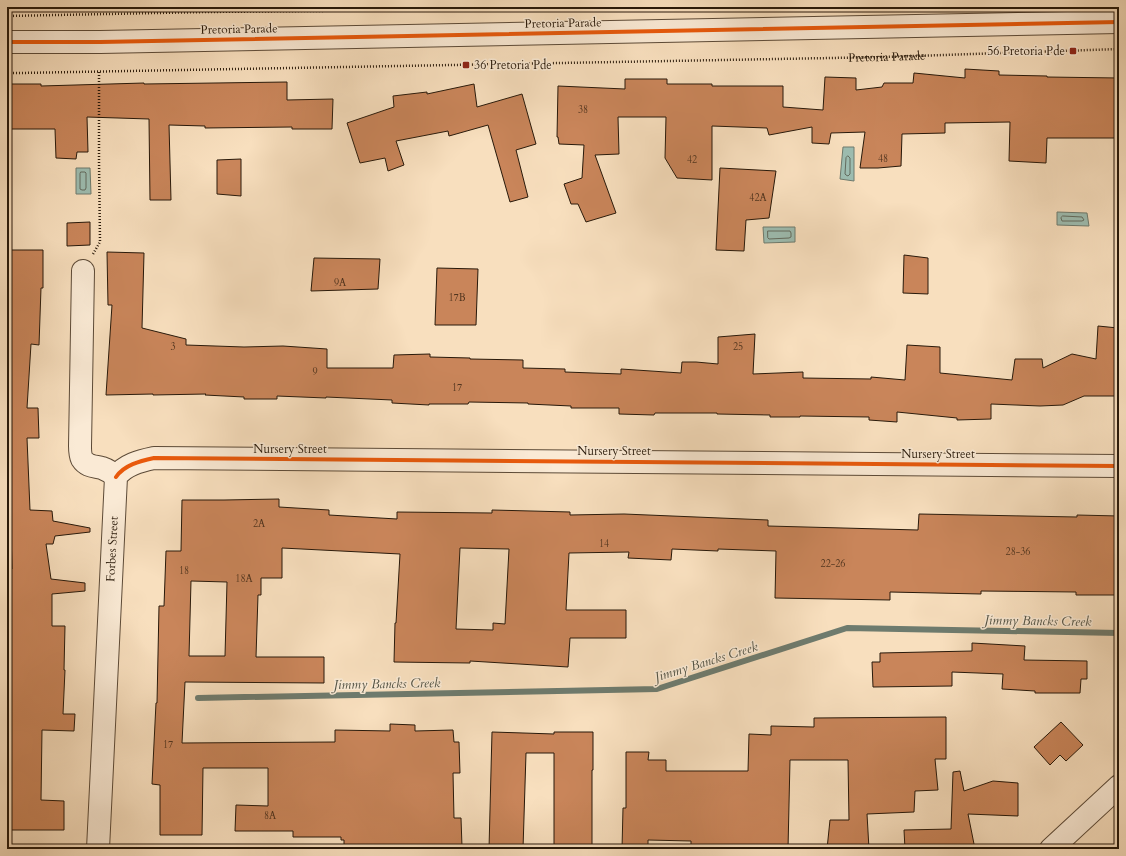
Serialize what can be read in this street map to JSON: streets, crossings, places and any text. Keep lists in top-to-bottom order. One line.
{"streets":{"street":["Pretoria Parade","Nursery Street","Forbes Street"]},"crossings":[["Nursery Street","Forbes Street"]],"water":["Jimmy Bancks Creek"],"places":{"transit":["56 Pretoria Pde","36 Pretoria Pde"]},"house_numbers":["38","48","42","42A","9A","17B","3","25","9","17","2A","14","28-36","22-26","18","18A","17","8A"]}
